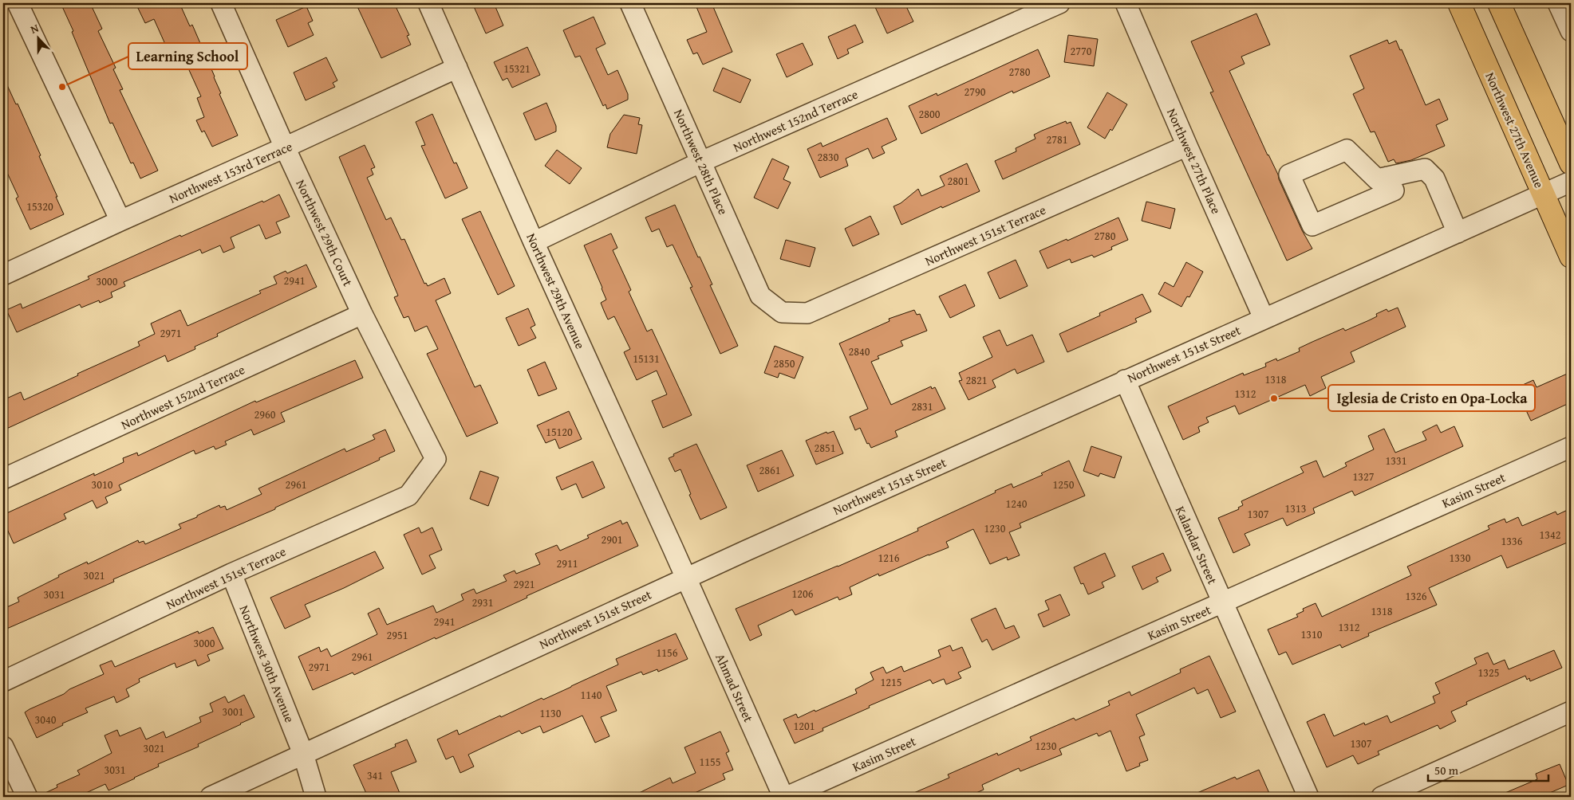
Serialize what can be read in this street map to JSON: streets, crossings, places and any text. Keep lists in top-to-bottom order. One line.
{"streets":{"main road":["Northwest 27th Avenue"],"street":["Northwest 152nd Terrace","Northwest 27th Place","Northwest 28th Place","Northwest 153rd Terrace","Northwest 29th Court","Northwest 151st Terrace","Northwest 29th Avenue","Northwest 151st Street","Kasim Street","Kalandar Street","Northwest 30th Avenue","Ahmad Street"]},"crossings":[["Northwest 152nd Terrace","Northwest 28th Place"],["Northwest 152nd Terrace","Northwest 29th Court"],["Northwest 152nd Terrace","Northwest 29th Avenue"],["Northwest 27th Avenue","Northwest 151st Street"],["Northwest 27th Place","Northwest 151st Terrace"],["Northwest 27th Place","Northwest 151st Street"],["Northwest 28th Place","Northwest 151st Terrace"],["Northwest 153rd Terrace","Northwest 29th Court"],["Northwest 153rd Terrace","Northwest 29th Avenue"],["Northwest 29th Court","Northwest 151st Terrace"],["Northwest 151st Terrace","Northwest 30th Avenue"],["Northwest 29th Avenue","Northwest 151st Street"],["Northwest 29th Avenue","Ahmad Street"],["Northwest 151st Street","Kalandar Street"],["Northwest 151st Street","Northwest 30th Avenue"],["Northwest 151st Street","Ahmad Street"],["Kasim Street","Kalandar Street"],["Kasim Street","Ahmad Street"]],"places":["Learning School","Iglesia de Cristo en Opa-Locka"],"house_numbers":["2770","15321","2780","2790","2800","2781","2830","2801","15320","2780","2941","3000","2971","2840","15131","2850","1318","2821","1312","2831","2960","15120","2851","1331","2861","1327","3010","2961","1250","1240","1313","1307","1230","1342","2901","1336","1216","1330","2911","3021","2921","1206","3031","1326","2931","1318","2941","1312","1310","2951","3000","1156","2961","2971","1325","1215","1140","3001","1130","3040","1201","1307","1230","3021","1155","3031","341"],"scale_bar":"50 m","north":"top"}
